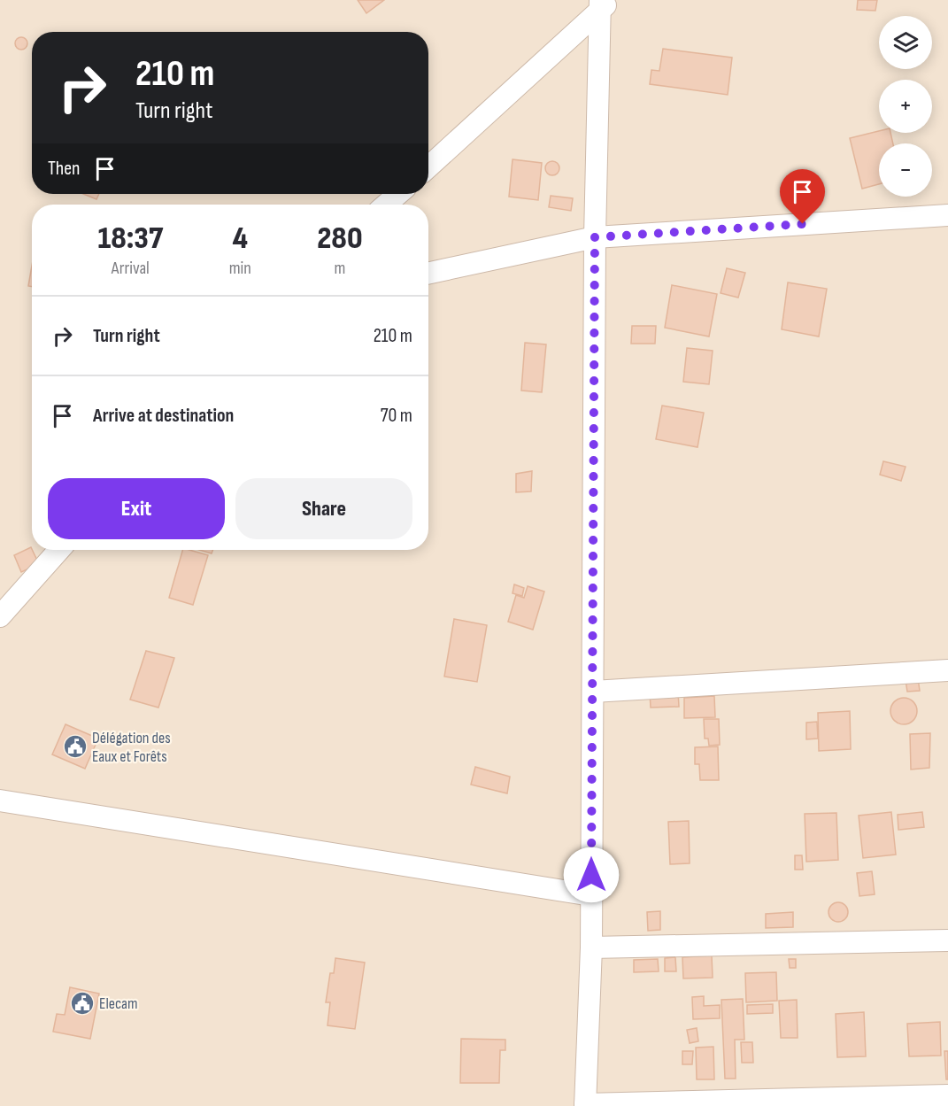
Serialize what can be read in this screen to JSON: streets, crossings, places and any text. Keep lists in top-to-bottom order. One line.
{"places":{"public building":["Délégation des Eaux et Forêts","Elecam"]},"page":{"map_buttons":["+","−"],"turn":["210 m","Turn right"],"then":"Then","eta":["18:37","Arrival","4","min","280","m"],"list":[{"name":"Turn right","value":"210 m"},{"name":"Arrive at destination","value":"70 m"}],"buttons":["Exit","Share"]}}
